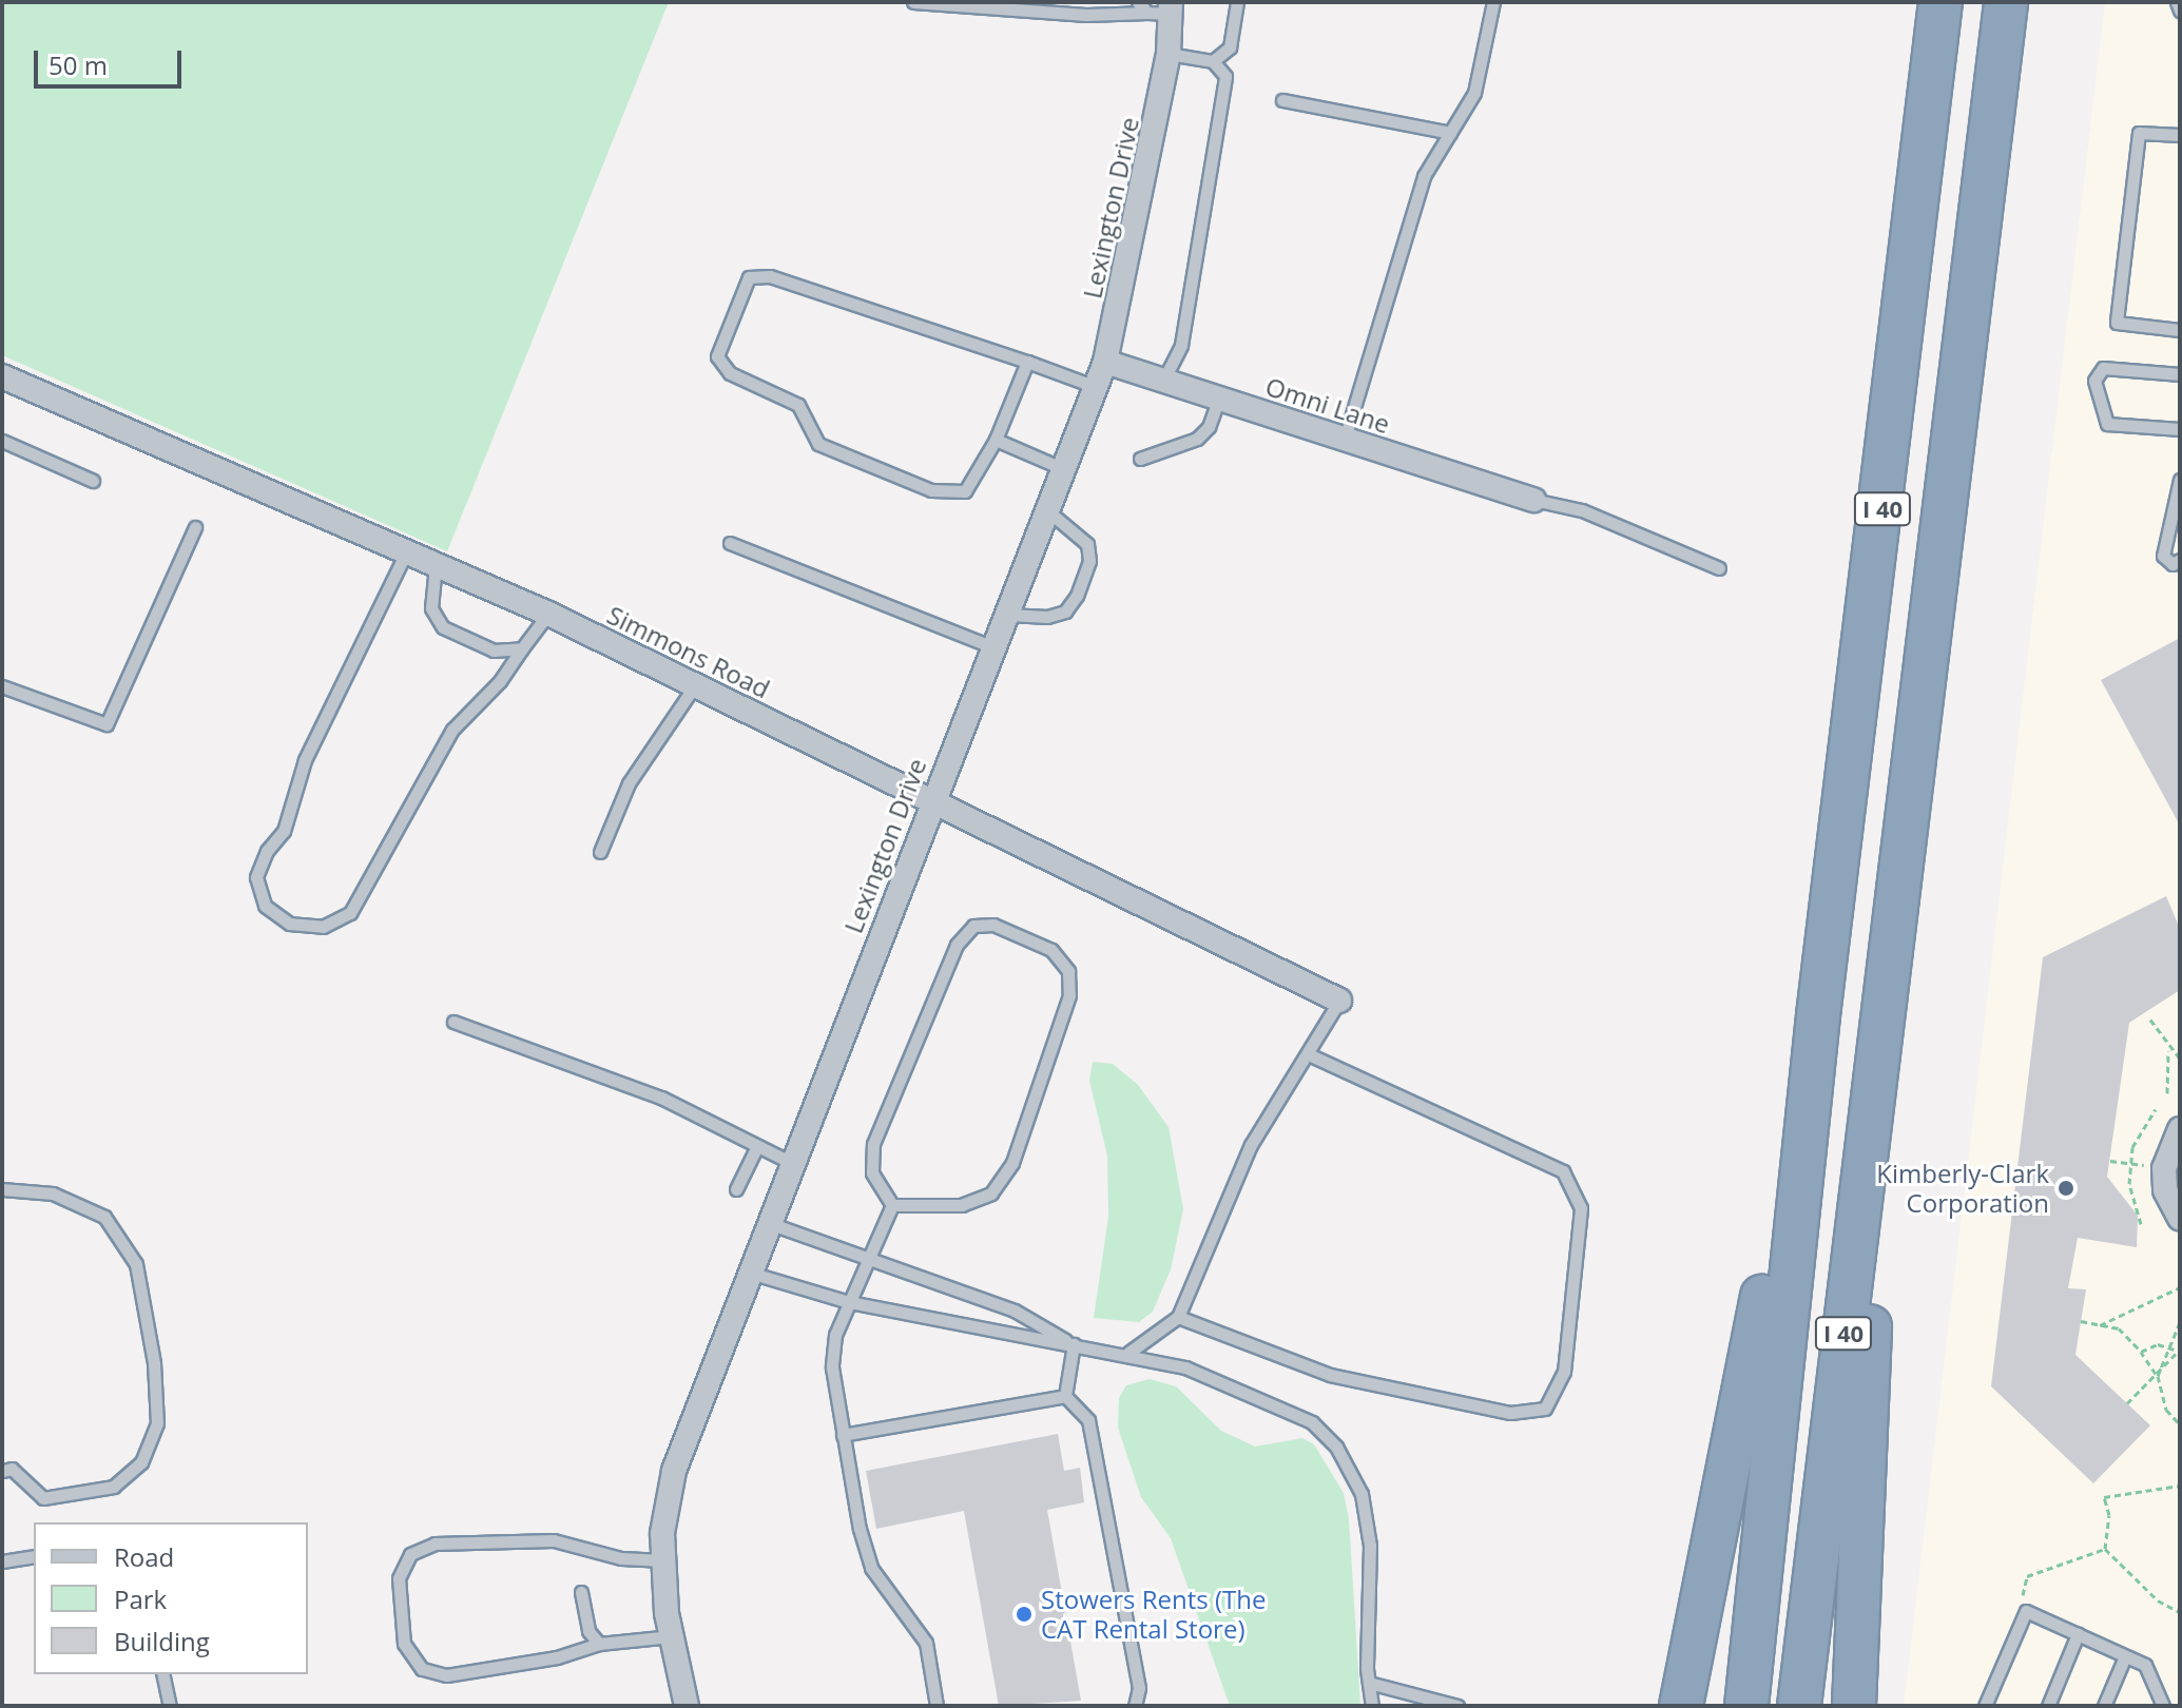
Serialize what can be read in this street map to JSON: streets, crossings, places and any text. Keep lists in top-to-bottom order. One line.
{"streets":{"highway":["I 40"],"street":["Lexington Drive","Omni Lane","Simmons Road"]},"crossings":[["Lexington Drive","Omni Lane"],["Lexington Drive","Simmons Road"]],"places":["Kimberly-Clark Corporation","Stowers Rents (The CAT Rental Store)"],"legend":["Road","Park","Building"],"scale_bar":"50 m"}
